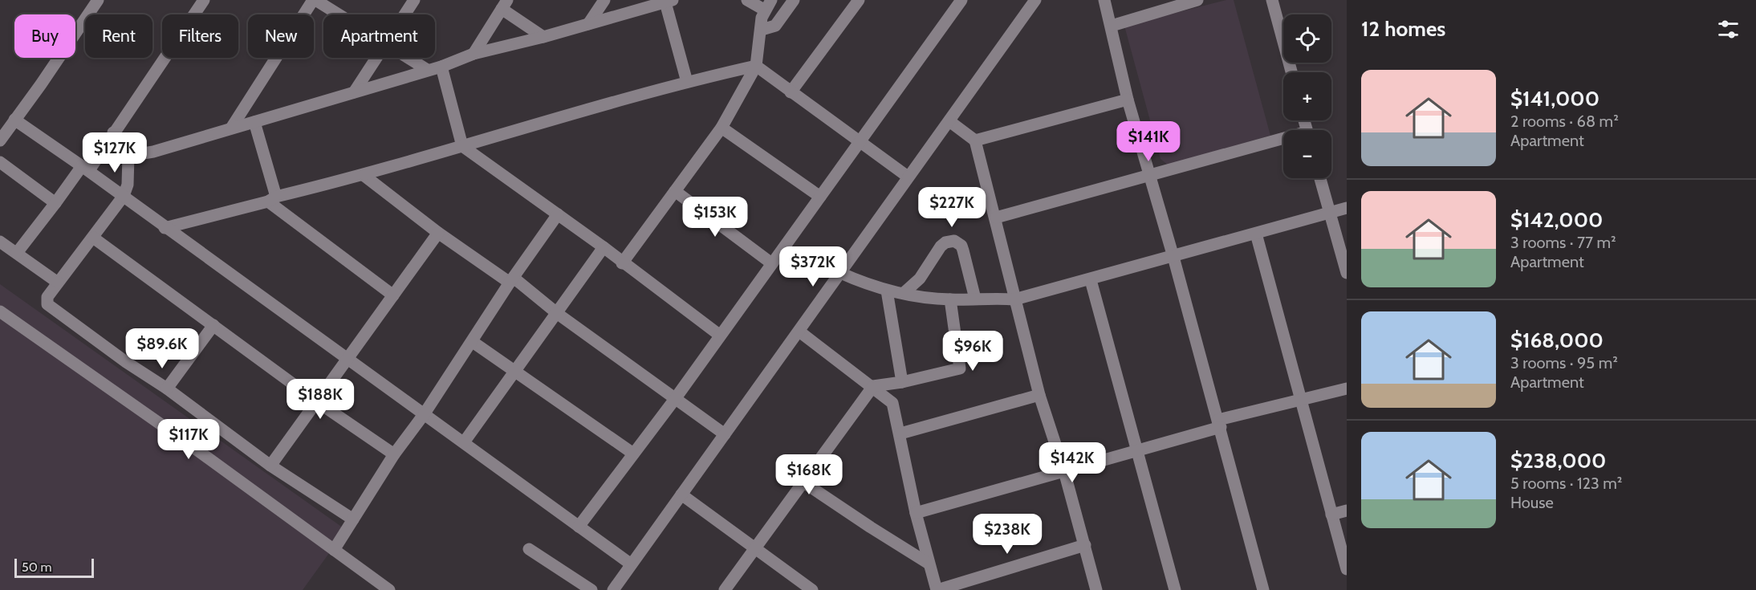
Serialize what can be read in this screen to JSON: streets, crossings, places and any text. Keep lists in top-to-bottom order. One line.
{"scale_bar":"50 m","page":{"heading":"12 homes","map_buttons":["+","−"],"chip":["Buy","Rent","Filters","New","Apartment"],"list":[{"name":"$141,000","note":"2 rooms · 68 m² · Apartment"},{"name":"$142,000","note":"3 rooms · 77 m² · Apartment"},{"name":"$168,000","note":"3 rooms · 95 m² · Apartment"},{"name":"$238,000","note":"5 rooms · 123 m² · House"}],"price":["$141K","$127K","$227K","$153K","$372K","$89.6K","$96K","$188K","$117K","$142K","$168K","$238K"],"scale":"50 m"}}
